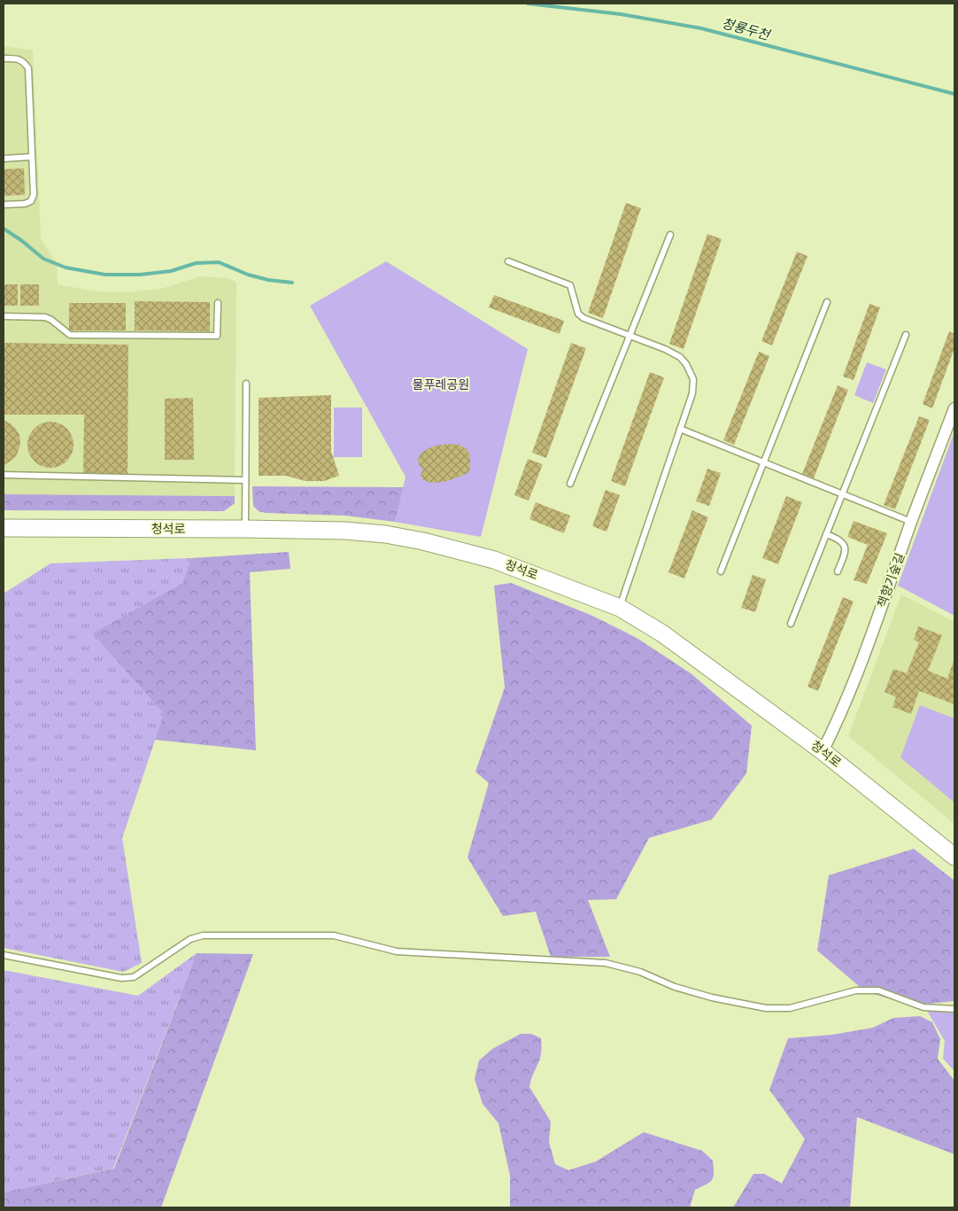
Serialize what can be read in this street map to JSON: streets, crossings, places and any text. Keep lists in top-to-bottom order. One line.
{"streets":{"main road":["청석로"],"street":["책향기숲길"]},"crossings":[["청석로","책향기숲길"]],"water":["청룡두천"],"parks":["물푸레공원"]}
